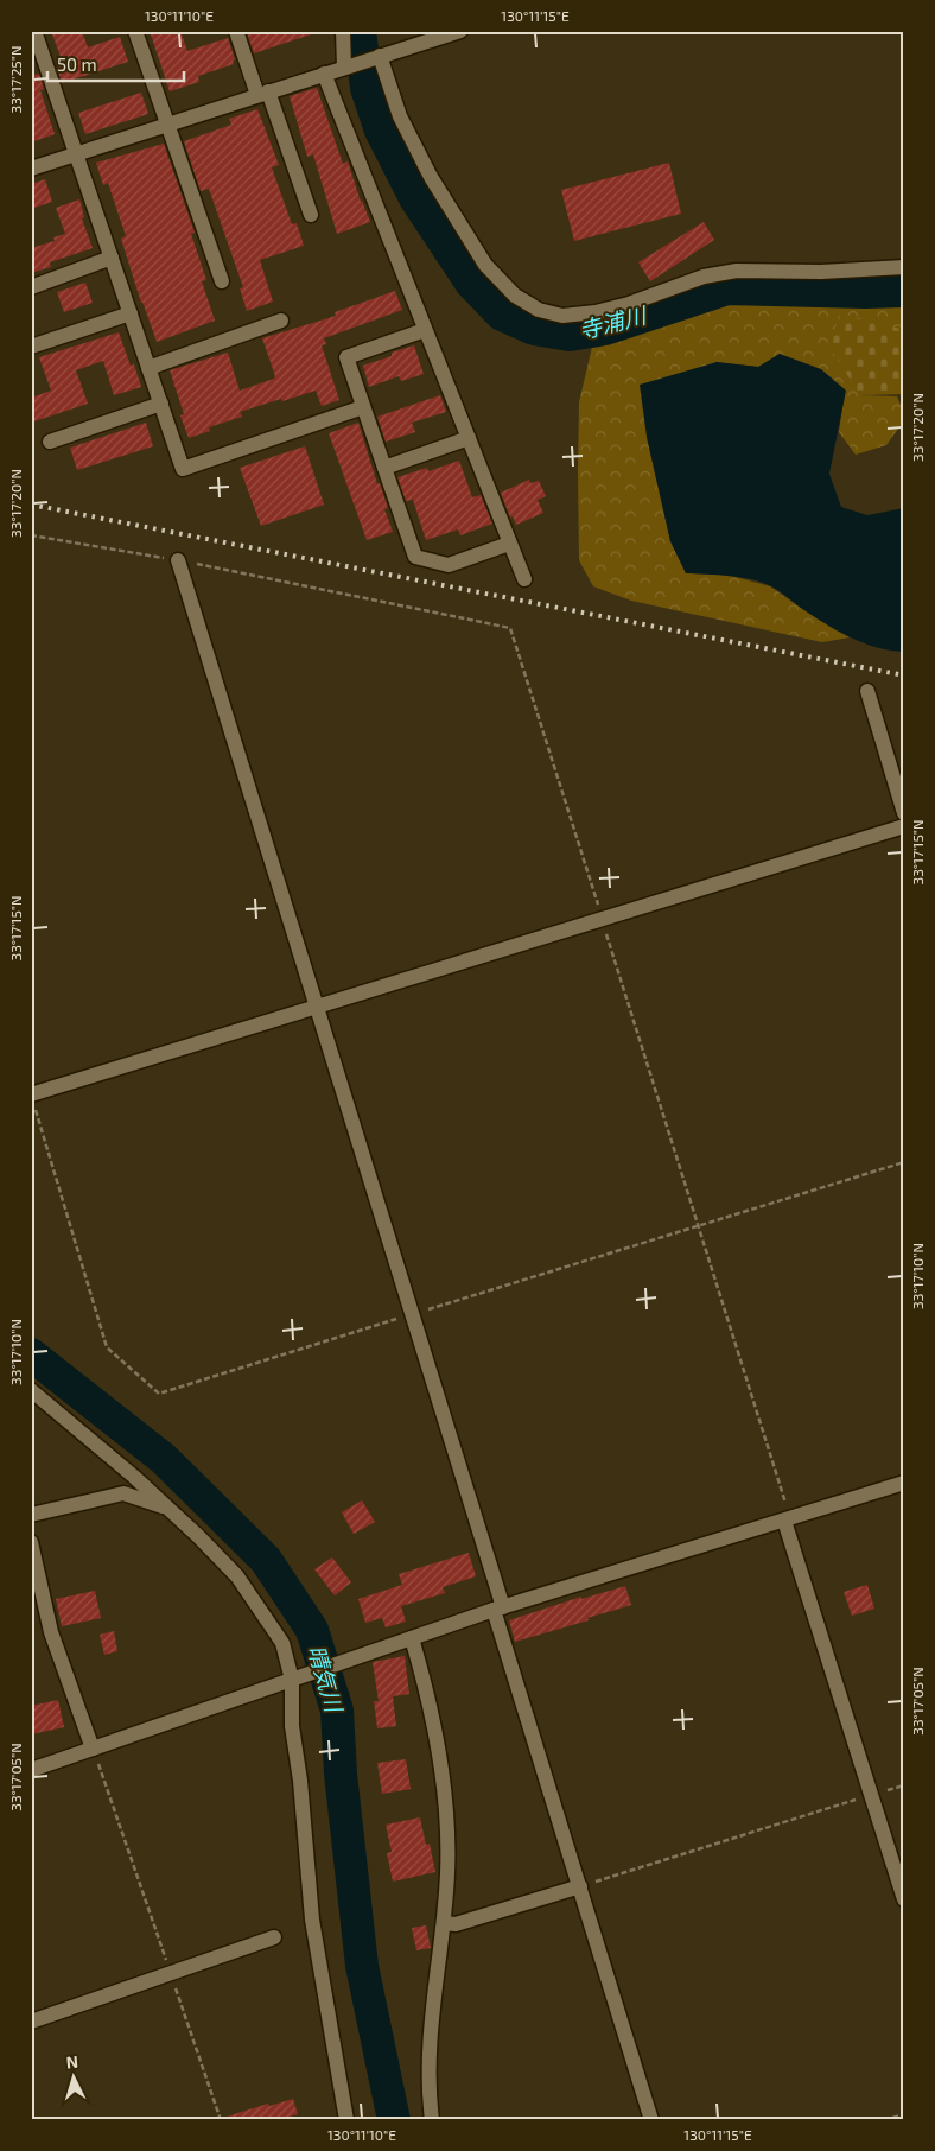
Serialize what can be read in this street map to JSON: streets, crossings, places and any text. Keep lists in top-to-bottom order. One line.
{"water":["寺浦川","晴気川"],"scale_bar":"50 m","north":"top","coordinates":["130°11'10\"E","130°11'15\"E","33°17'25\"N","33°17'20\"N","33°17'15\"N","33°17'10\"N","33°17'05\"N"]}
